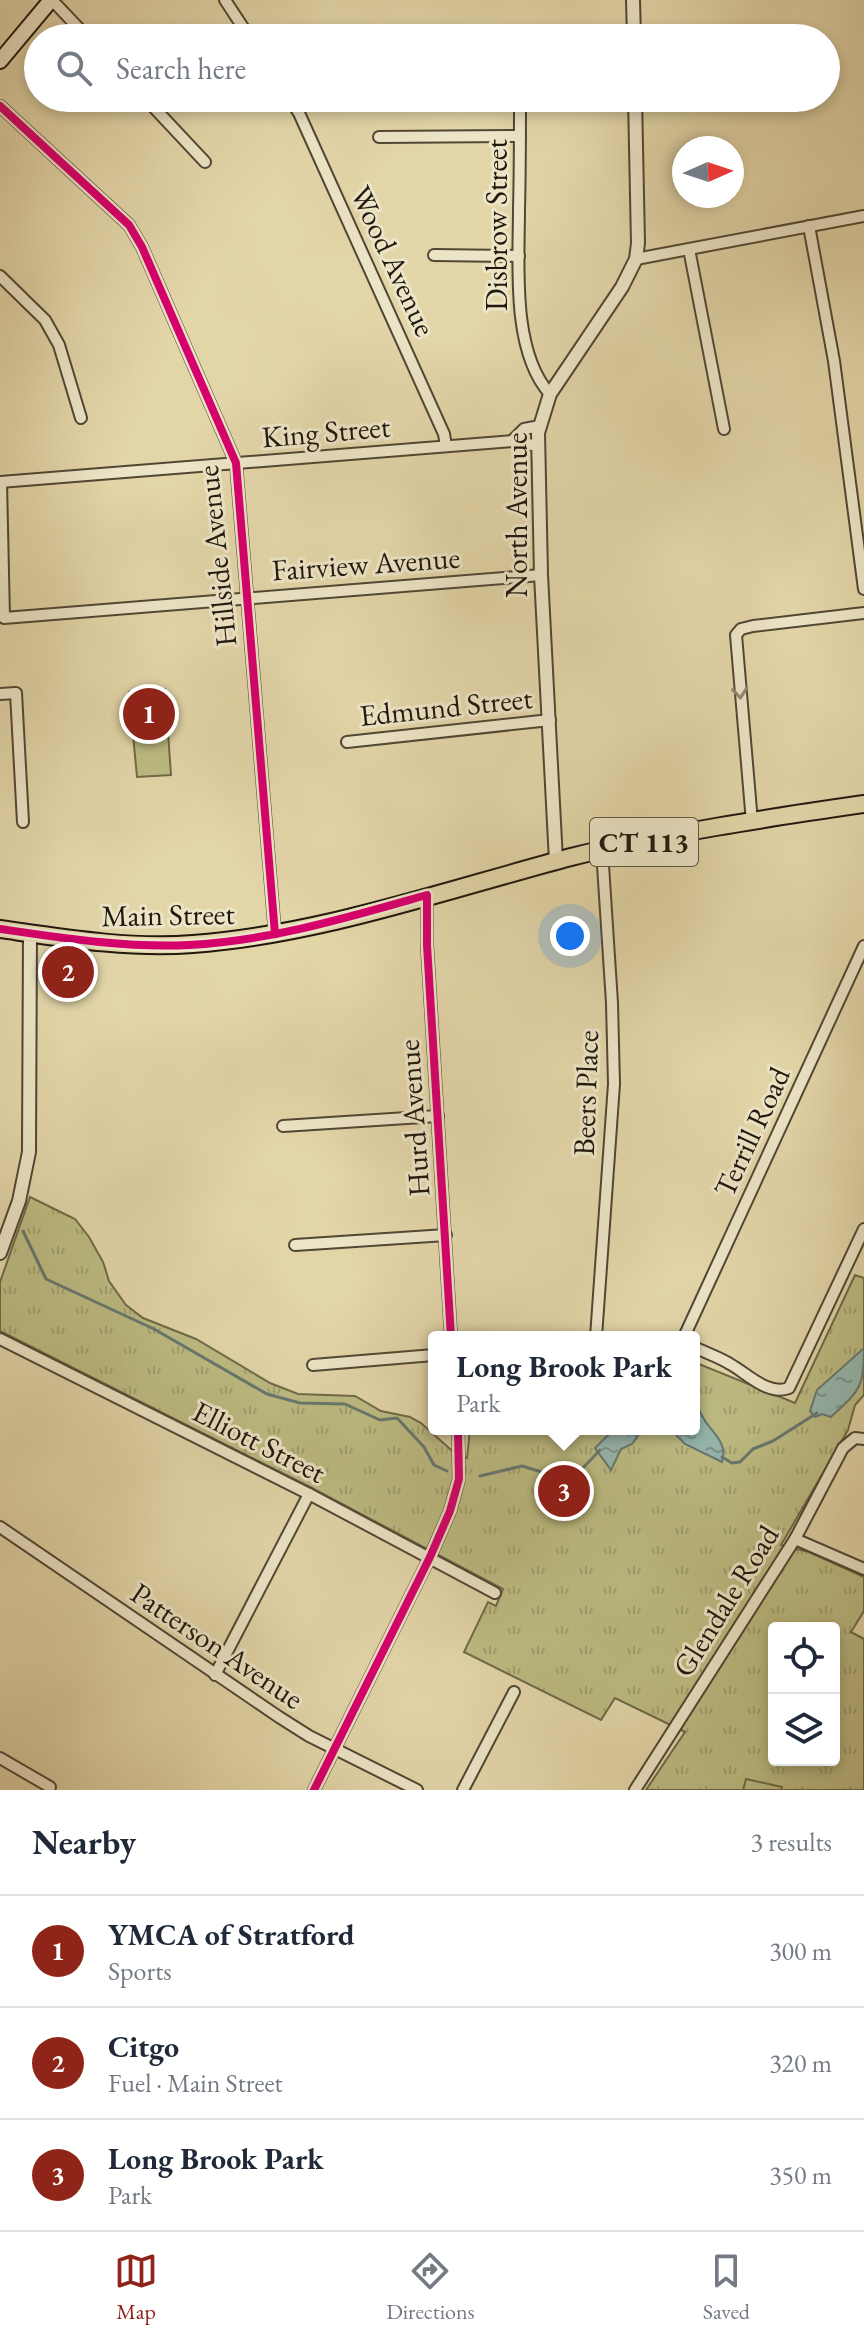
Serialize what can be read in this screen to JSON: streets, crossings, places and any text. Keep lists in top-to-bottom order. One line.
{"streets":{"main road":["CT 113","Main Street"],"street":["Disbrow Street","Wood Avenue","King Street","North Avenue","Hillside Avenue","Fairview Avenue","Edmund Street","Beers Place","Hurd Avenue","Terrill Road","Elliott Street","Glendale Road","Patterson Avenue"]},"crossings":[["Disbrow Street","North Avenue"],["Wood Avenue","King Street"],["King Street","North Avenue"],["King Street","Hillside Avenue"],["King Street","Fairview Avenue"],["North Avenue","Fairview Avenue"],["North Avenue","Edmund Street"],["North Avenue","Main Street"],["Hillside Avenue","Fairview Avenue"],["Hillside Avenue","Main Street"],["Main Street","Beers Place"],["Main Street","Hurd Avenue"]],"north":"right","page":{"search":"Search here","pins":["1","2","3"],"popup":["Long Brook Park","Park"],"heading":["Nearby","3 results"],"list":[{"mark":"1","name":"YMCA of Stratford","note":"Sports","value":"300 m"},{"mark":"2","name":"Citgo","note":"Fuel · Main Street","value":"320 m"},{"mark":"3","name":"Long Brook Park","note":"Park","value":"350 m"}],"nav":["Map","Directions","Saved"]}}
